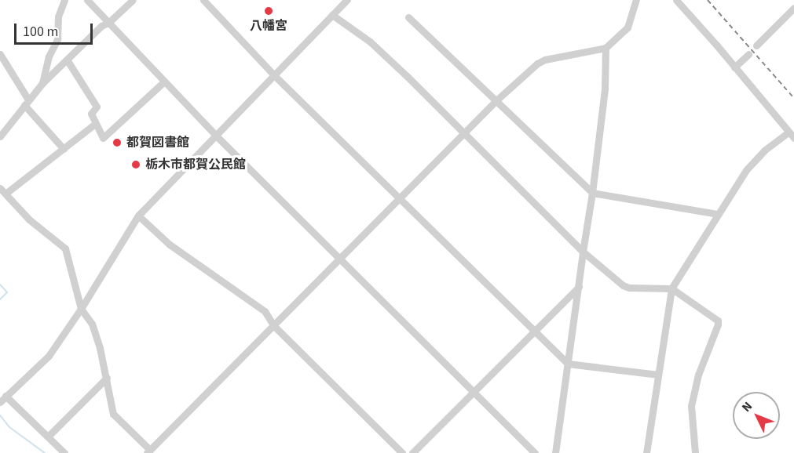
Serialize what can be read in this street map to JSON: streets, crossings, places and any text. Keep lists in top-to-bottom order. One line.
{"places":["八幡宮","都賀図書館","栃木市都賀公民館"],"scale_bar":"100 m","north":"top left"}
